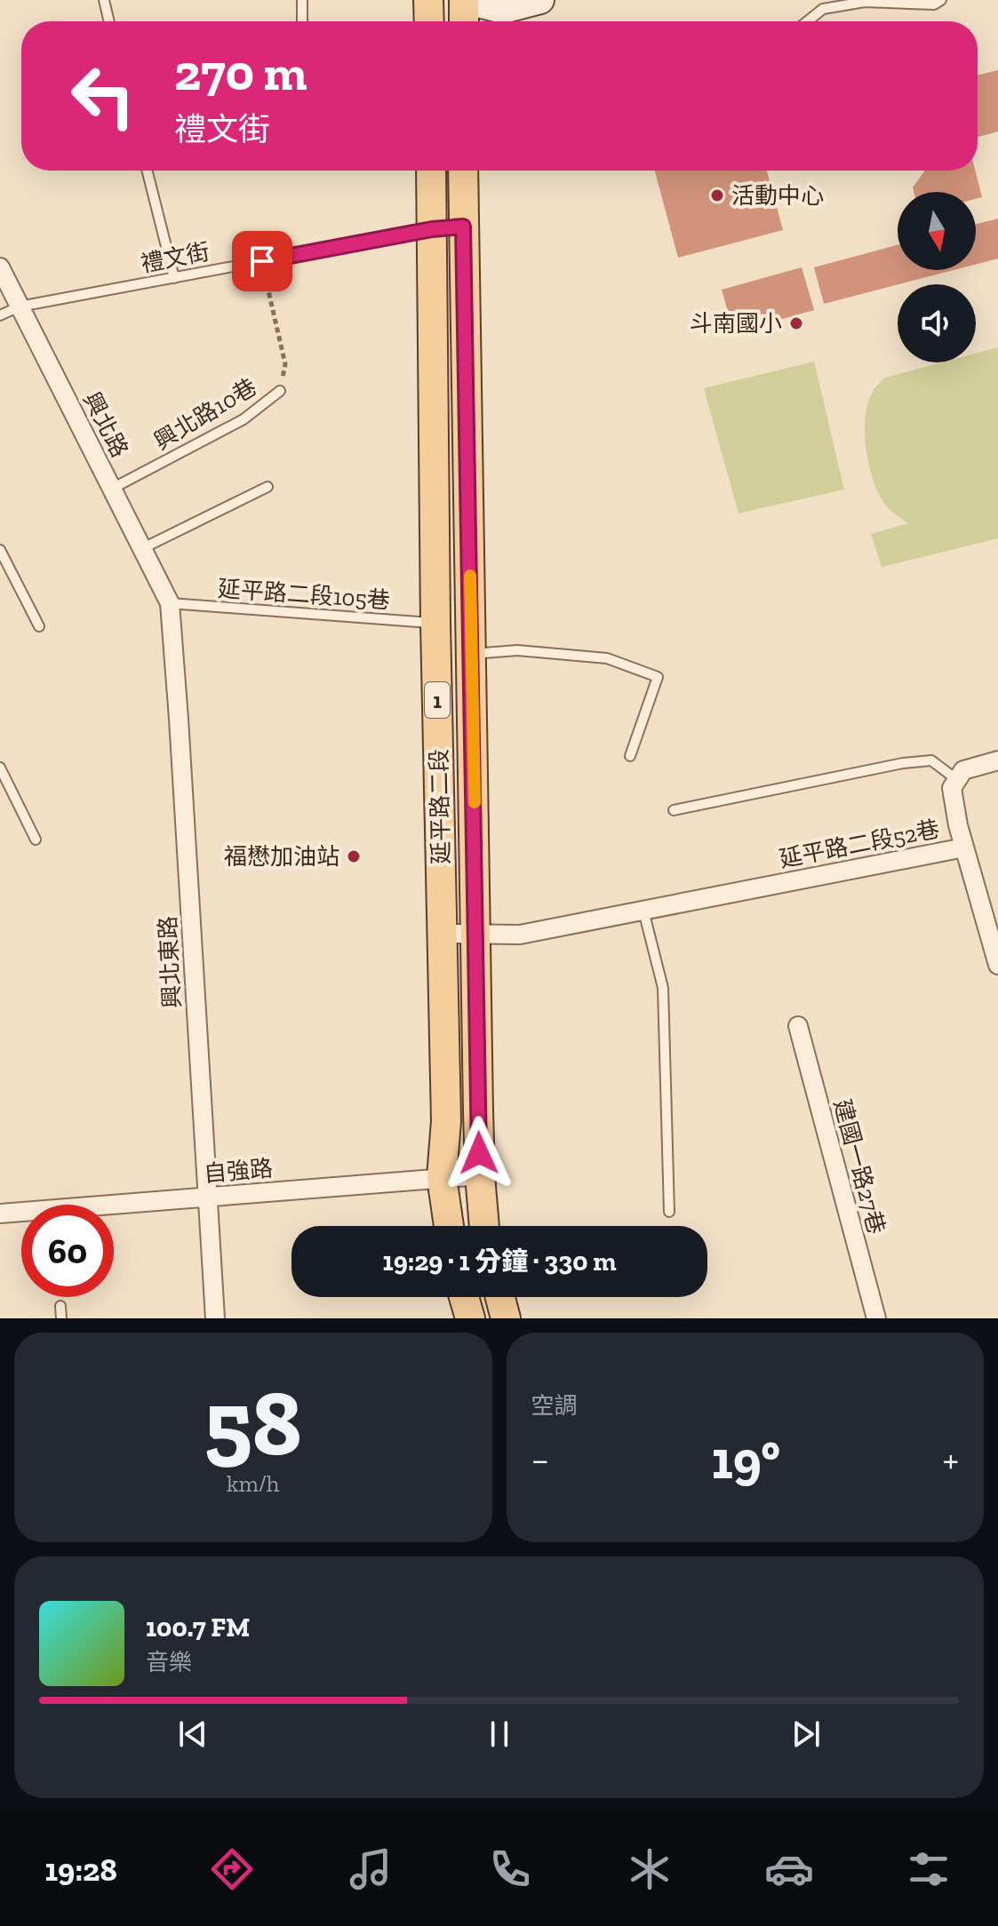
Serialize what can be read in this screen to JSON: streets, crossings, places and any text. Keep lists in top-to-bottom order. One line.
{"streets":{"main road":["1","延平路二段"],"street":["興北路","延平路二段52巷","興北東路","建國一路27巷","自強路"],"lane":["禮文街","興北路10巷","延平路二段105巷"]},"crossings":[["禮文街","興北路"],["禮文街","延平路二段"],["興北路10巷","興北路"],["興北路","延平路二段105巷"],["興北路","興北東路"],["延平路二段105巷","延平路二段"],["延平路二段105巷","興北東路"],["延平路二段","延平路二段52巷"],["延平路二段","自強路"],["興北東路","自強路"]],"places":["活動中心","斗南國小","福懋加油站"],"north":"bottom","page":{"turn":["270 m","禮文街"],"limit":"60","trip":"19:29 · 1 分鐘 · 330 m","tile":[["58","km/h"],"空調"],"heat":["−","19°","+"],"song":["100.7 FM","音樂"],"tabs":"19:28"}}
